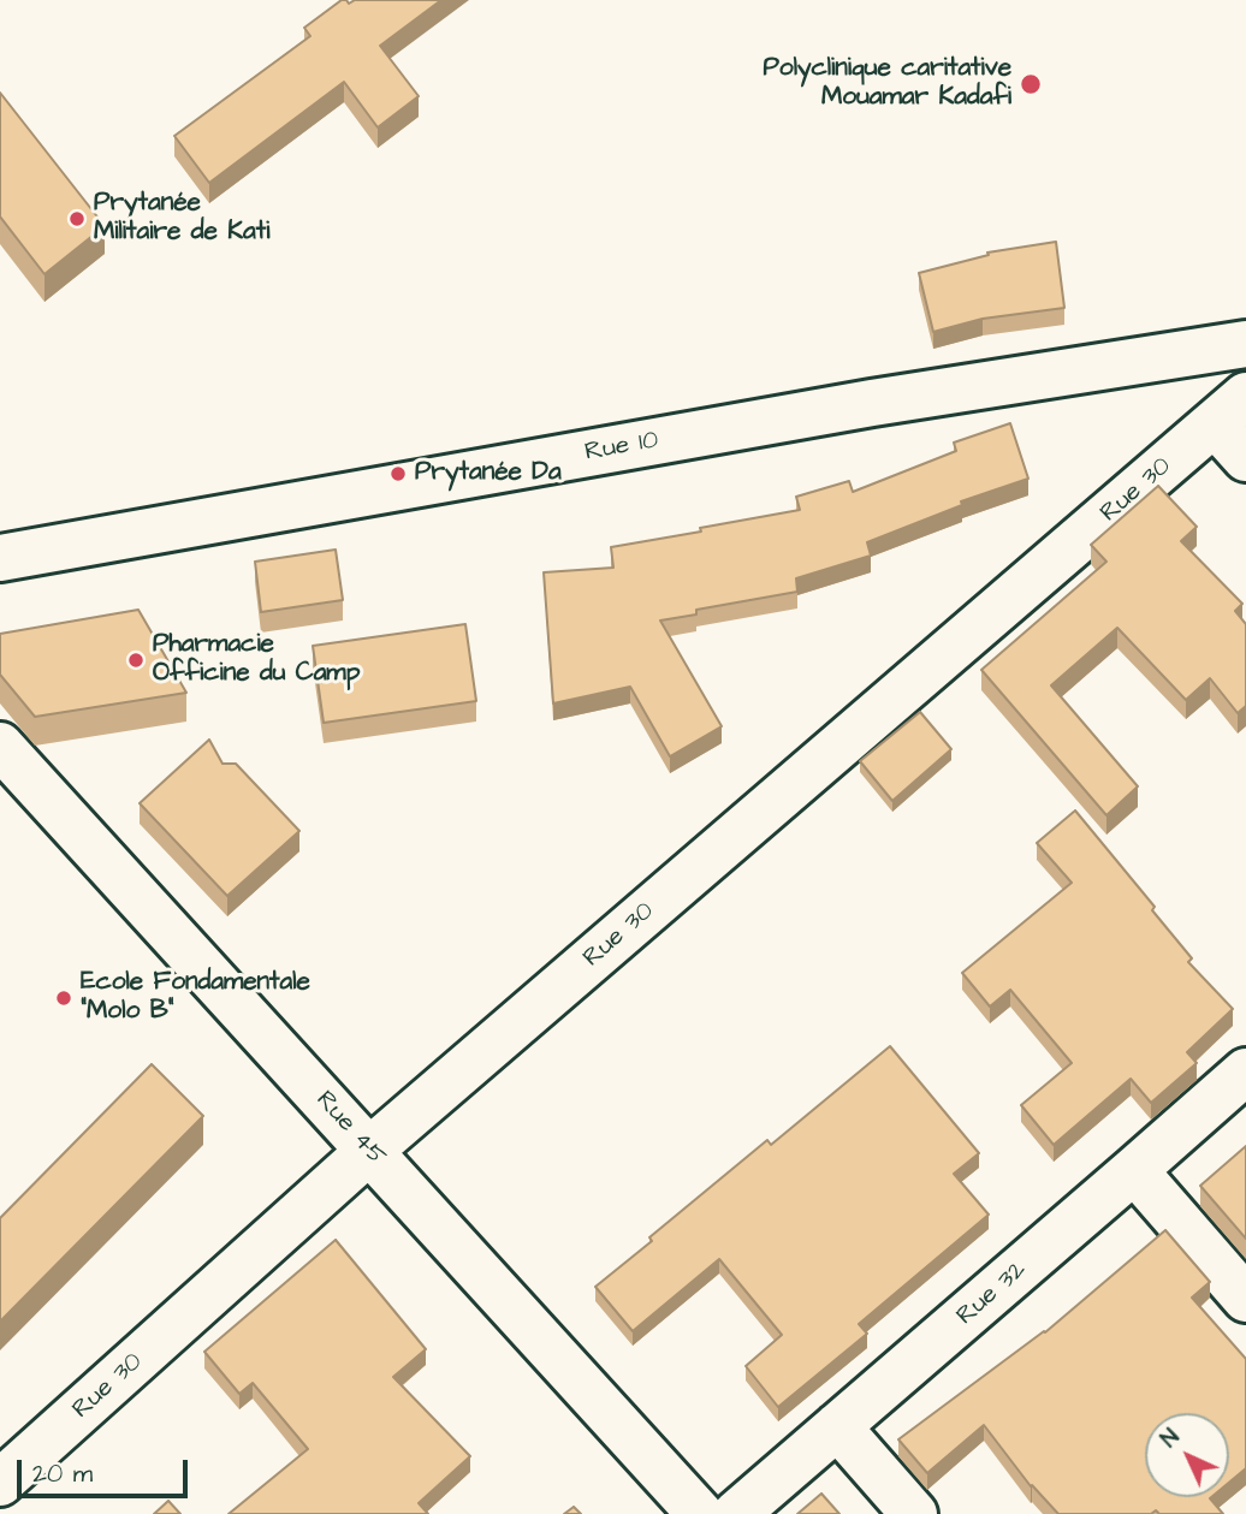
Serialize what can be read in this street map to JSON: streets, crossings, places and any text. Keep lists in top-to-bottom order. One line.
{"streets":{"street":["Rue 10","Rue 30","Rue 45","Rue 32"]},"crossings":[["Rue 30","Rue 45"]],"places":["Polyclinique caritative Mouamar Kadafi","Prytanée Militaire de Kati","Prytanée Da","Pharmacie Officine du Camp","Ecole Fondamentale \"Molo B\""],"scale_bar":"20 m","north":"top left"}
